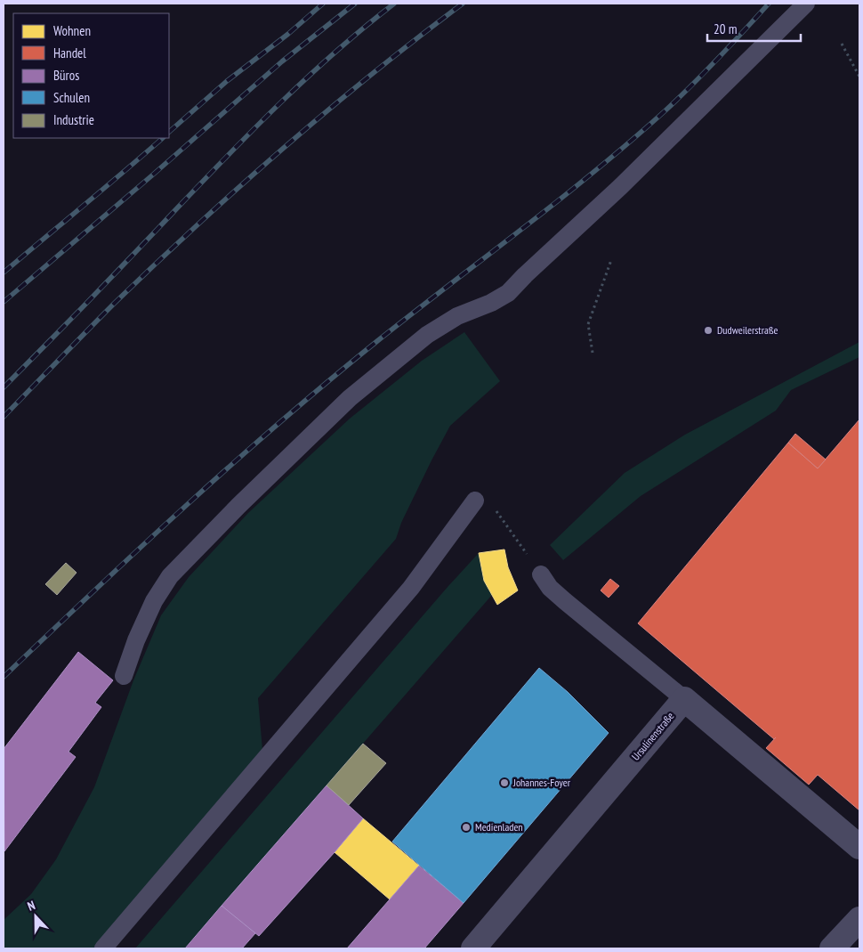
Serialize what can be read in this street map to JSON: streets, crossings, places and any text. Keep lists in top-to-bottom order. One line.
{"streets":{"street":["Ursulinenstraße"]},"places":["Dudweilerstraße","Johannes-Foyer","Medienladen"],"legend":["Wohnen","Handel","Büros","Schulen","Industrie"],"scale_bar":"20 m","north":"top"}
